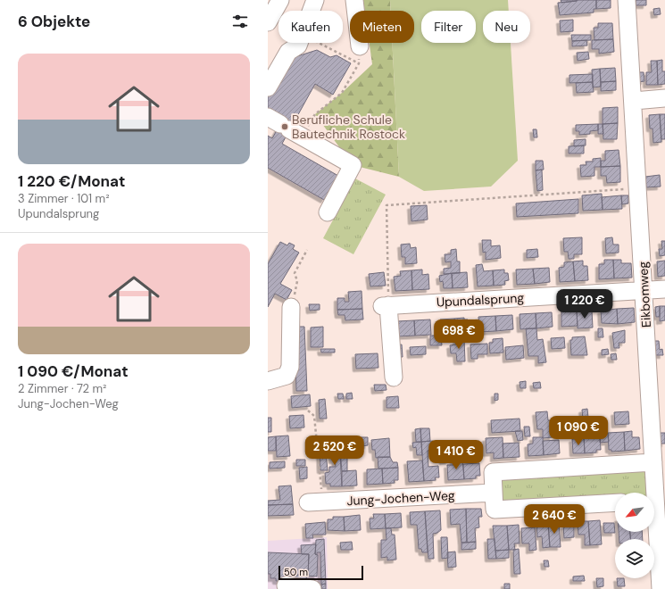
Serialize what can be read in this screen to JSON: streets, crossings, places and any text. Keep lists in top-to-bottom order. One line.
{"streets":{"street":["Eikbomweg","Upundalsprung","Jung-Jochen-Weg"]},"crossings":[["Eikbomweg","Upundalsprung"]],"places":["Berufliche Schule Bautechnik Rostock"],"scale_bar":"50 m","north":"bottom left","page":{"heading":"6 Objekte","chip":["Kaufen","Mieten","Filter","Neu"],"list":[{"name":"1 220 €/Monat","note":"3 Zimmer · 101 m² · Upundalsprung"},{"name":"1 090 €/Monat","note":"2 Zimmer · 72 m² · Jung-Jochen-Weg"}],"price":["1 220 €","698 €","1 090 €","2 520 €","1 410 €","2 640 €"],"scale":"50 m"}}
